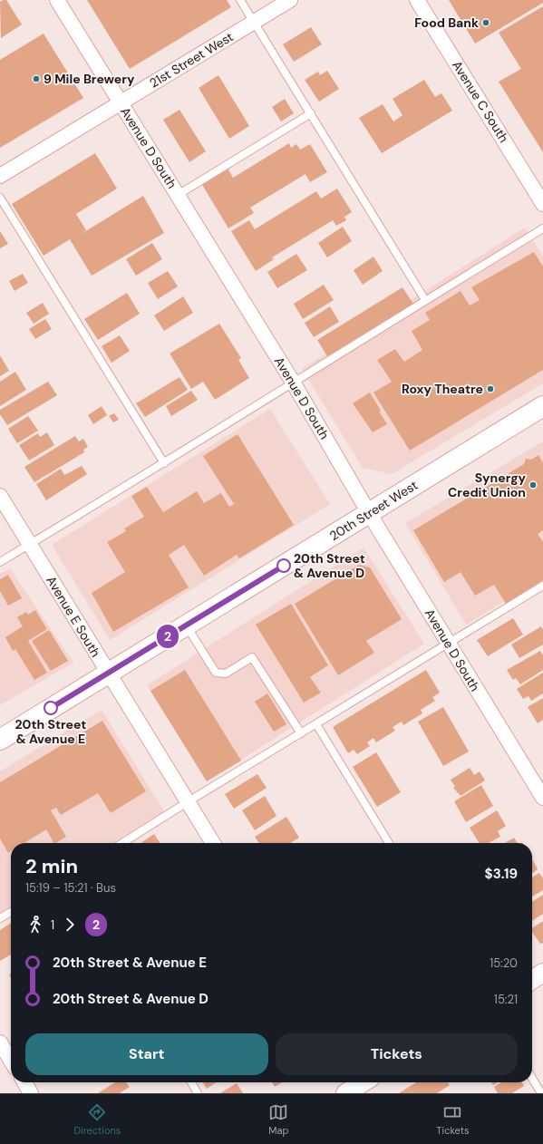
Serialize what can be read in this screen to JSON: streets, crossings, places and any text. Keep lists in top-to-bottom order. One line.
{"streets":{"main road":["20th Street West"],"street":["21st Street West","Avenue C South","Avenue D South","Avenue E South"]},"crossings":[["21st Street West","Avenue D South"],["Avenue D South","20th Street West"],["20th Street West","Avenue E South"]],"places":["Food Bank","9 Mile Brewery","Roxy Theatre","Synergy Credit Union","20th Street & Avenue D","20th Street & Avenue E"],"lines":["bus line 2"],"page":{"on_map":"2","heading":["2 min","15:19 – 15:21 · Bus","$3.19"],"legs":["1","2"],"list":[{"name":"20th Street & Avenue E","value":"15:20"},{"name":"20th Street & Avenue D","value":"15:21"}],"buttons":["Start","Tickets"],"tabs":["Directions","Map","Tickets"]}}
